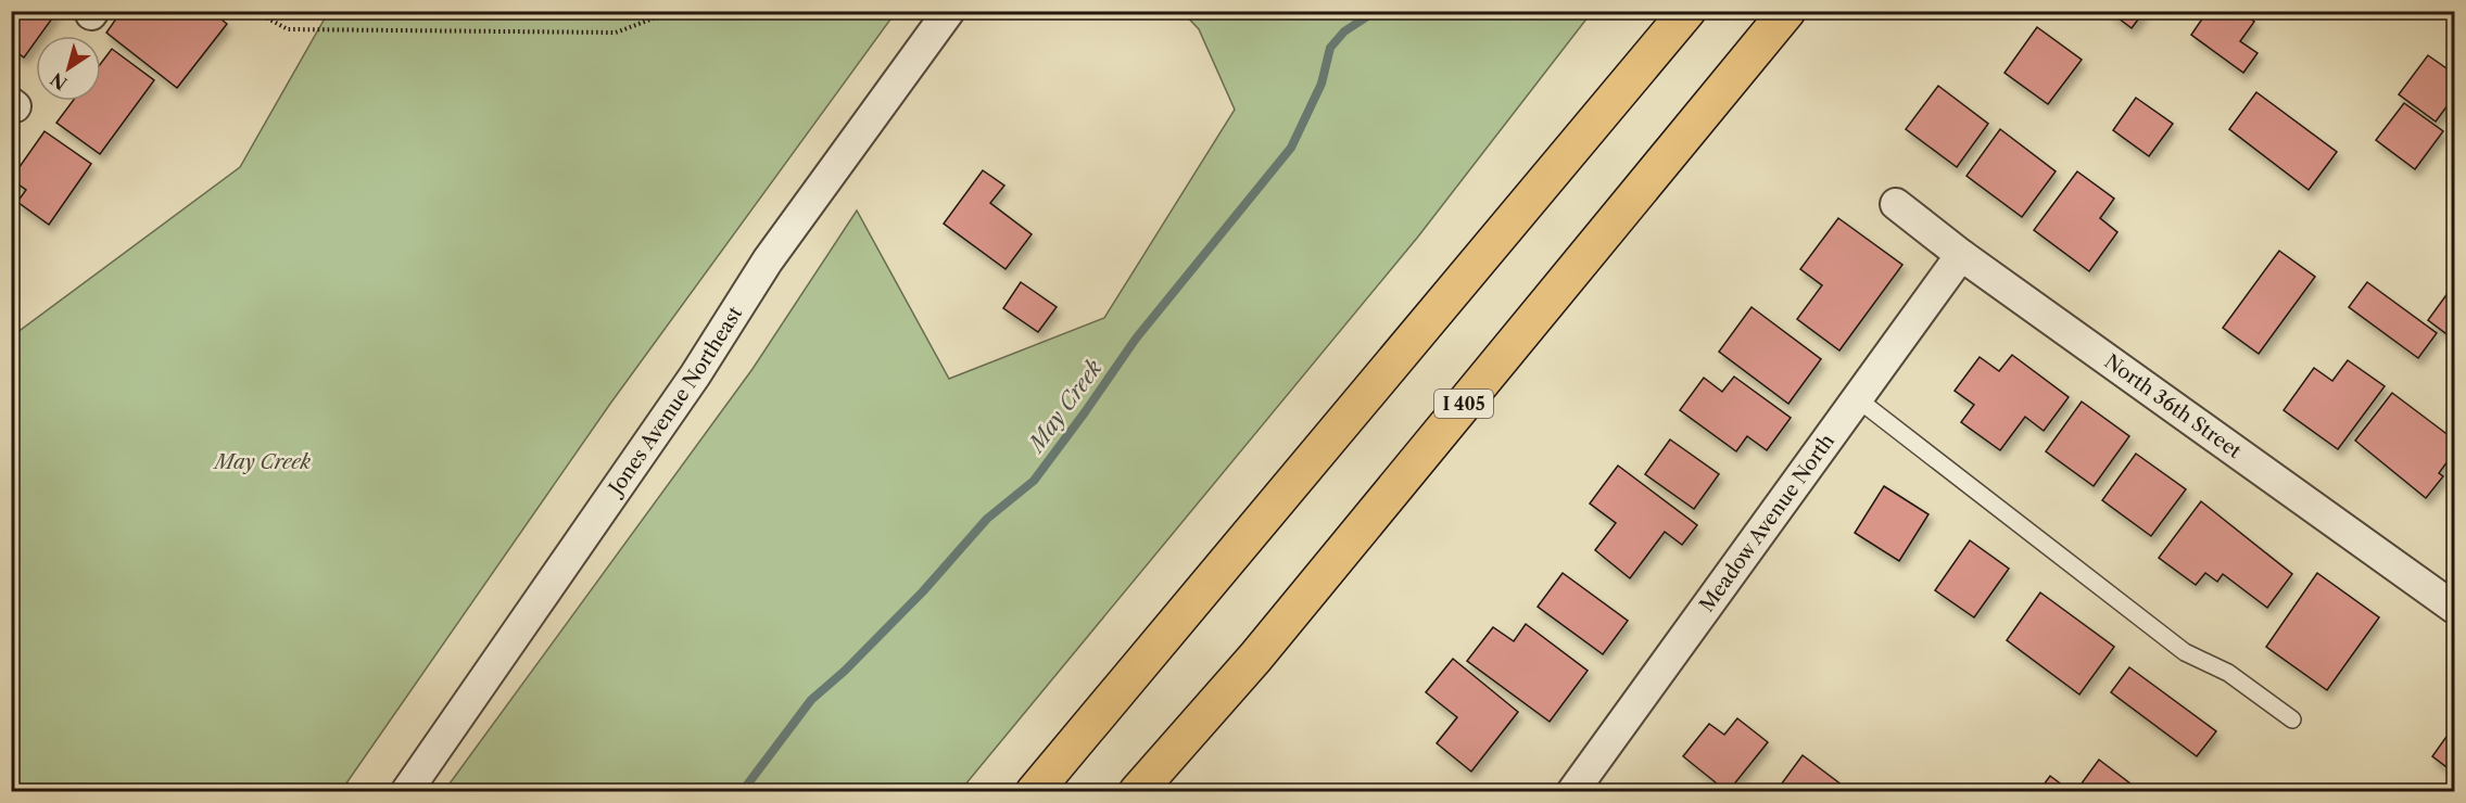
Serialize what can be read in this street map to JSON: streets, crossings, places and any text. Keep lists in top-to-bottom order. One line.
{"streets":{"highway":["I 405"],"street":["Jones Avenue Northeast","North 36th Street","Meadow Avenue North"]},"crossings":[["North 36th Street","Meadow Avenue North"]],"water":["May Creek"],"parks":["May Creek"],"north":"bottom left"}
